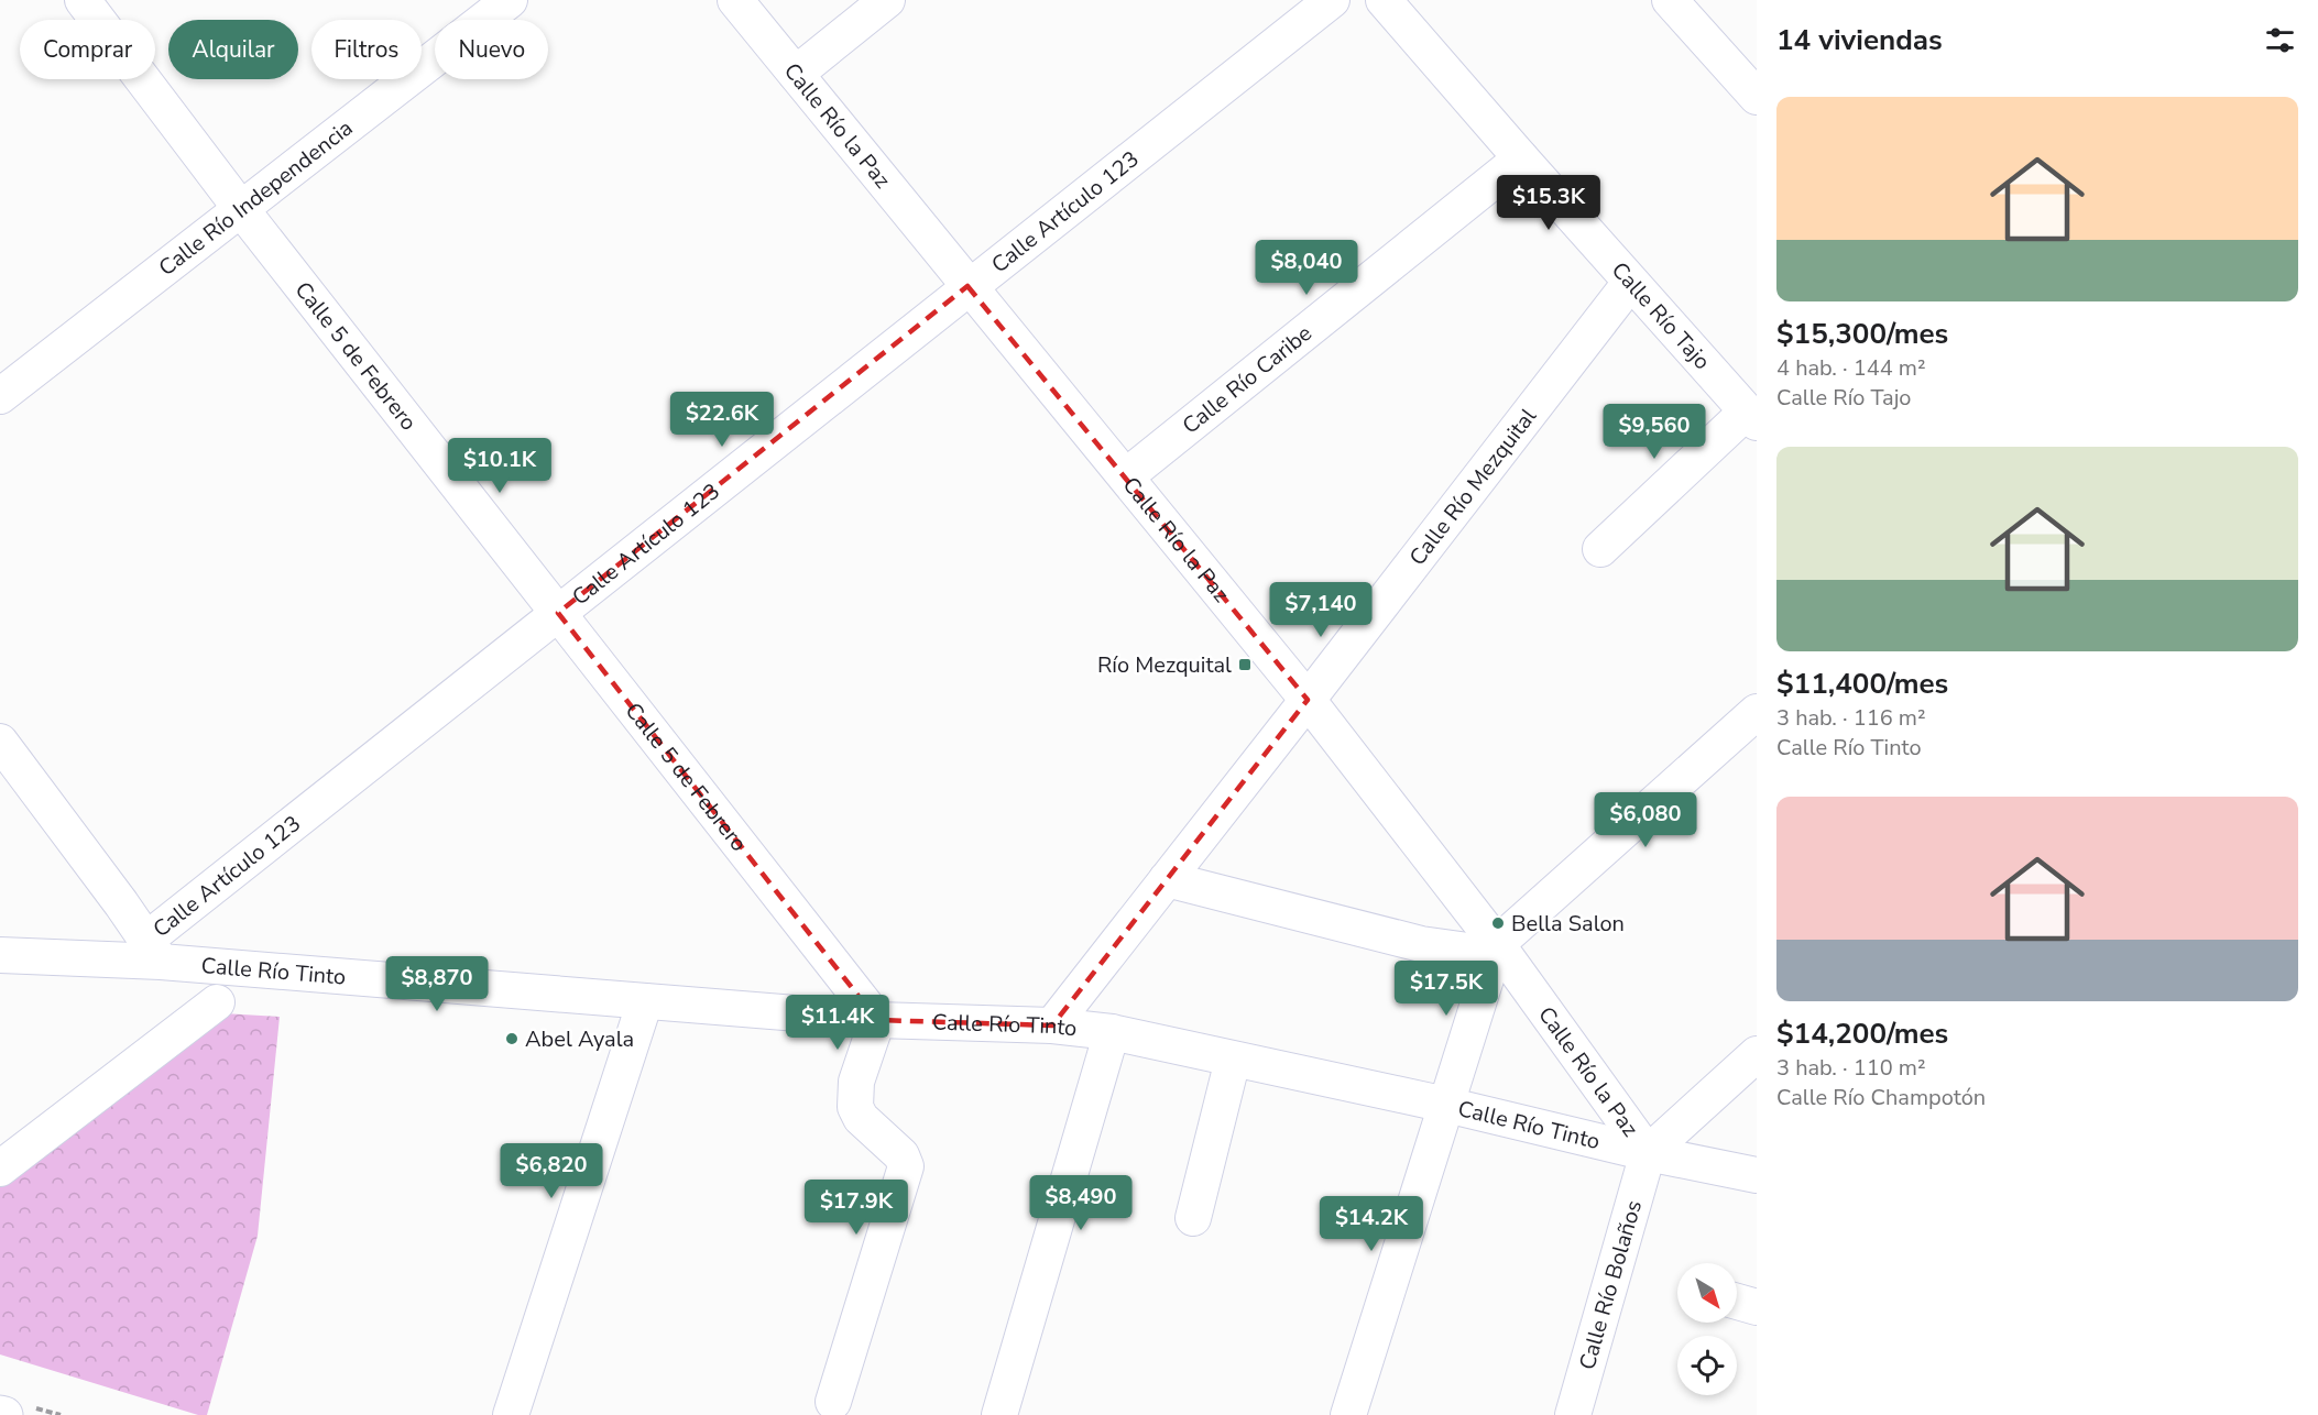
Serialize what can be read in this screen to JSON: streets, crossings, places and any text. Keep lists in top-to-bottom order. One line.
{"streets":{"street":["Calle Río la Paz","Calle Río Independencia","Calle Artículo 123","Calle Río Tajo","Calle 5 de Febrero","Calle Río Caribe","Calle Río Mezquital","Calle Río Tinto","Calle Río Bolaños"]},"crossings":[["Calle Río la Paz","Calle Artículo 123"],["Calle Río la Paz","Calle Río Caribe"],["Calle Río la Paz","Calle Río Mezquital"],["Calle Río la Paz","Calle Río Tinto"],["Calle Río la Paz","Calle Río Bolaños"],["Calle Río Independencia","Calle 5 de Febrero"],["Calle Artículo 123","Calle 5 de Febrero"],["Calle Artículo 123","Calle Río Tinto"],["Calle Río Tajo","Calle Río Caribe"],["Calle Río Tajo","Calle Río Mezquital"],["Calle 5 de Febrero","Calle Río Tinto"],["Calle Río Mezquital","Calle Río Tinto"],["Calle Río Tinto","Calle Río Bolaños"]],"places":{"transit":["Río Mezquital"],"other":["Bella Salon","Abel Ayala"]},"north":"bottom right","page":{"heading":"14 viviendas","chip":["Comprar","Alquilar","Filtros","Nuevo"],"list":[{"name":"$15,300/mes","note":"4 hab. · 144 m² · Calle Río Tajo"},{"name":"$11,400/mes","note":"3 hab. · 116 m² · Calle Río Tinto"},{"name":"$14,200/mes","note":"3 hab. · 110 m² · Calle Río Champotón"}],"price":["$15.3K","$8,040","$22.6K","$9,560","$10.1K","$7,140","$6,080","$8,870","$17.5K","$11.4K","$6,820","$8,490","$17.9K","$14.2K"]}}
